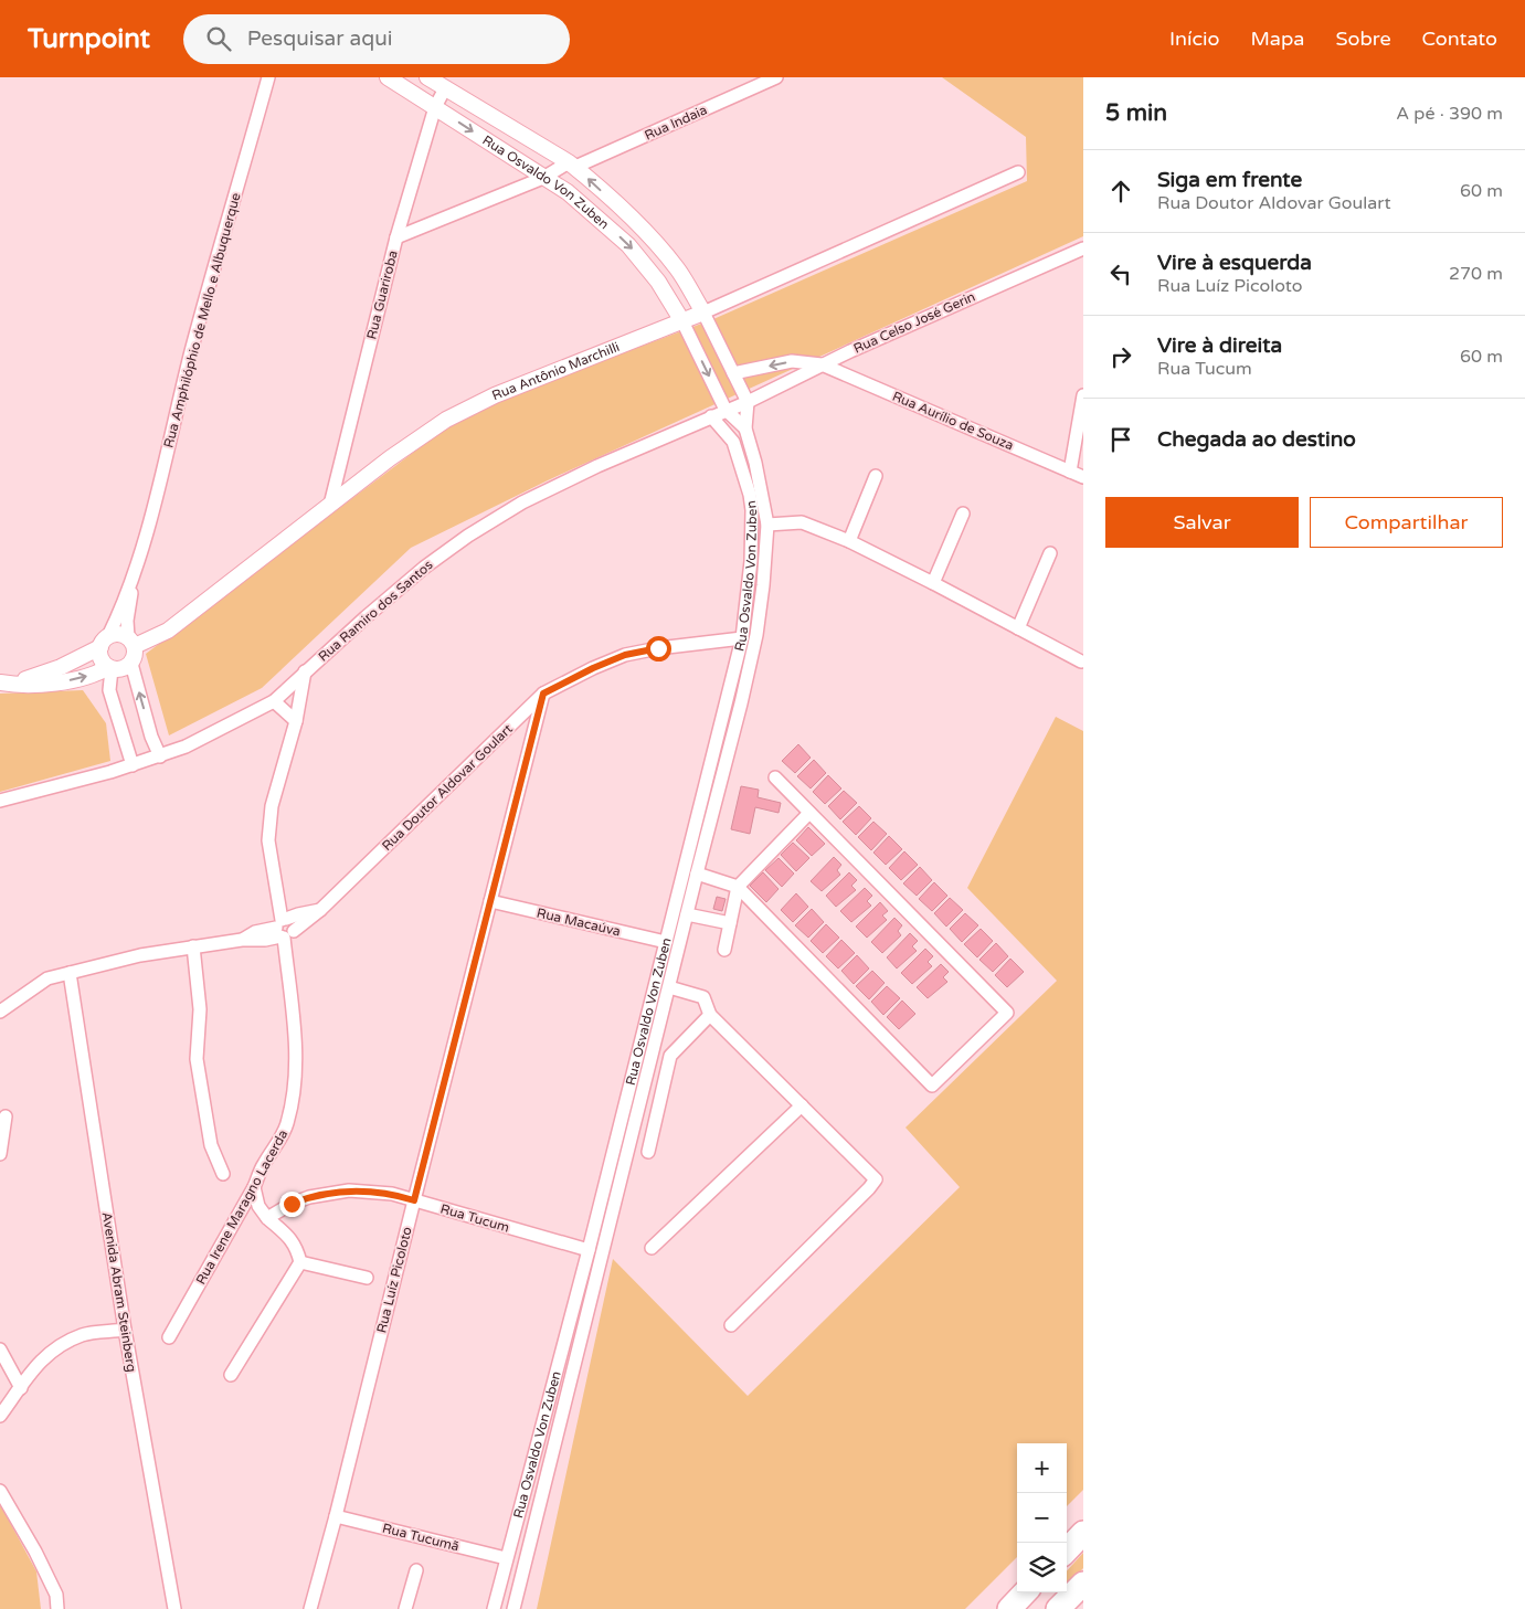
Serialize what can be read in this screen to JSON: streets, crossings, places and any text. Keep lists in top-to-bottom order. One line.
{"streets":{"street":["Rua Indaia","Rua Osvaldo Von Zuben","Rua Guariroba","Rua Amphilóphio de Mello e Albuquerque","Rua Celso José Gerin","Rua Antônio Marchilli","Rua Aurílio de Souza","Rua Ramiro dos Santos","Rua Doutor Aldovar Goulart","Rua Macaúva","Rua Irene Maragno Lacerda","Rua Tucum","Rua Luíz Picoloto","Avenida Abram Steinberg","Rua Tucumã"]},"crossings":[["Rua Indaia","Rua Osvaldo Von Zuben"],["Rua Indaia","Rua Guariroba"],["Rua Osvaldo Von Zuben","Rua Guariroba"],["Rua Osvaldo Von Zuben","Rua Celso José Gerin"],["Rua Osvaldo Von Zuben","Rua Antônio Marchilli"],["Rua Osvaldo Von Zuben","Rua Ramiro dos Santos"],["Rua Osvaldo Von Zuben","Rua Doutor Aldovar Goulart"],["Rua Osvaldo Von Zuben","Rua Macaúva"],["Rua Osvaldo Von Zuben","Rua Tucum"],["Rua Osvaldo Von Zuben","Rua Tucumã"],["Rua Guariroba","Rua Antônio Marchilli"],["Rua Amphilóphio de Mello e Albuquerque","Rua Antônio Marchilli"],["Rua Celso José Gerin","Rua Aurílio de Souza"],["Rua Celso José Gerin","Rua Ramiro dos Santos"],["Rua Ramiro dos Santos","Rua Irene Maragno Lacerda"],["Rua Doutor Aldovar Goulart","Rua Irene Maragno Lacerda"],["Rua Doutor Aldovar Goulart","Rua Luíz Picoloto"],["Rua Doutor Aldovar Goulart","Avenida Abram Steinberg"],["Rua Macaúva","Rua Luíz Picoloto"],["Rua Tucum","Rua Luíz Picoloto"],["Rua Luíz Picoloto","Rua Tucumã"]],"page":{"header":"Turnpoint","search":"Pesquisar aqui","nav":["Início","Mapa","Sobre","Contato"],"heading":["5 min","A pé · 390 m"],"list":[["Siga em frente","Rua Doutor Aldovar Goulart","60 m"],["Vire à esquerda","Rua Luíz Picoloto","270 m"],["Vire à direita","Rua Tucum","60 m"],"Chegada ao destino"],"buttons":["Salvar","Compartilhar"],"map_buttons":["+","−"]}}
